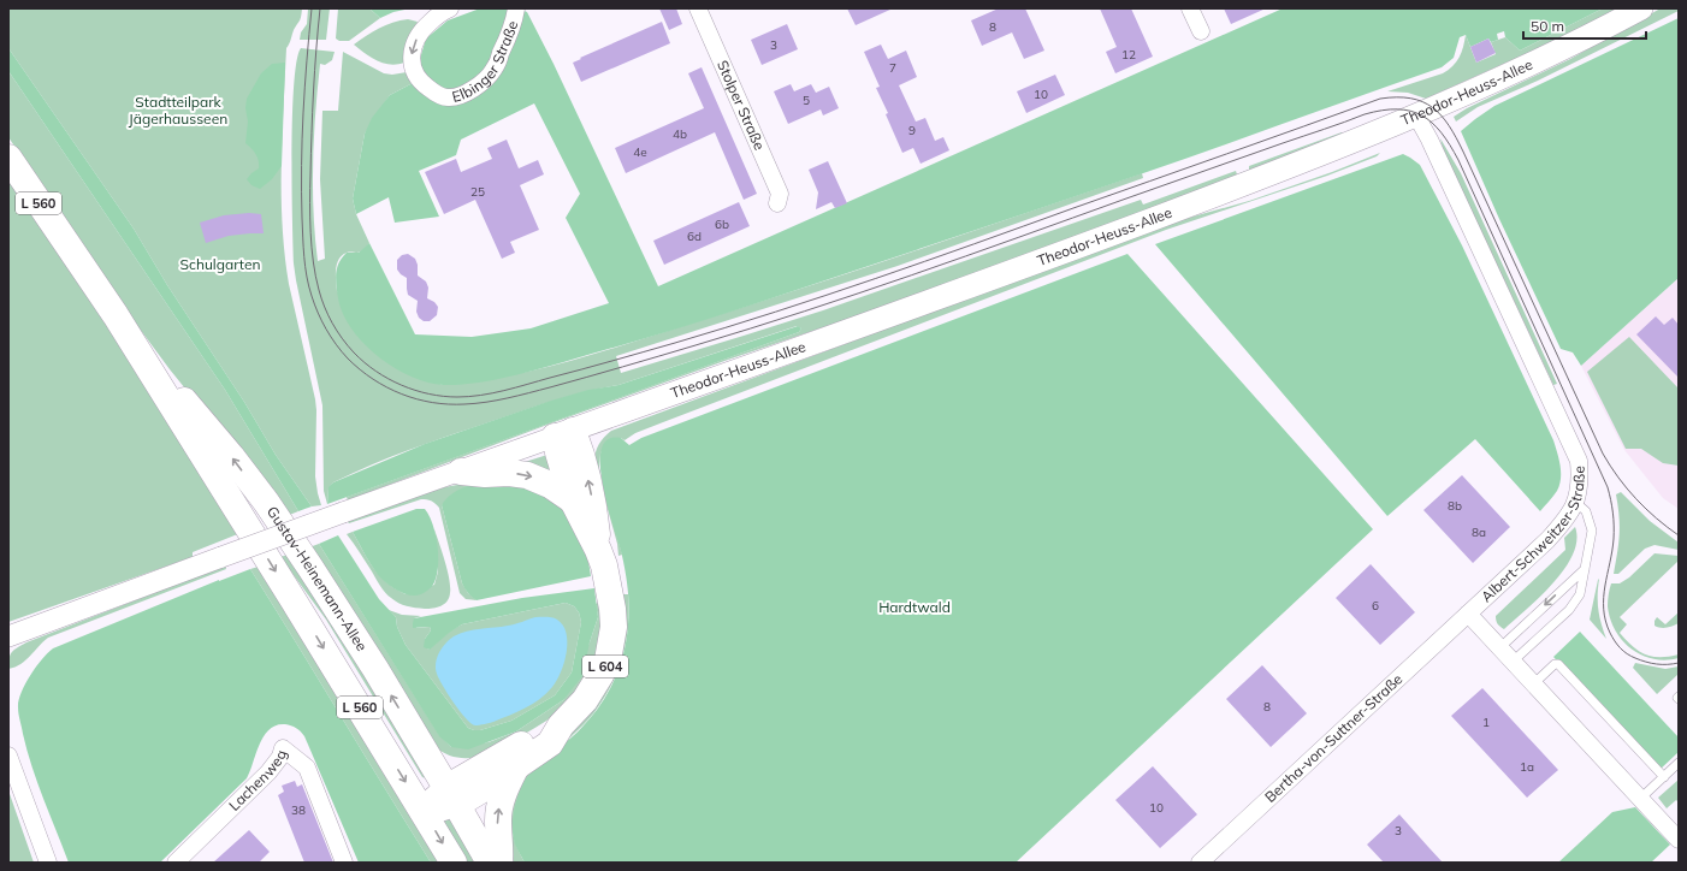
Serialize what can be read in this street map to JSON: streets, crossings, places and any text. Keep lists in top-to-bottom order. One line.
{"streets":{"main road":["Theodor-Heuss-Allee","L 560","Gustav-Heinemann-Allee","L 604"],"street":["Elbinger Straße","Stolper Straße","Albert-Schweitzer-Straße","Bertha-von-Suttner-Straße","Lachenweg"]},"crossings":[["Theodor-Heuss-Allee","Albert-Schweitzer-Straße"],["Theodor-Heuss-Allee","L 604"],["Albert-Schweitzer-Straße","Bertha-von-Suttner-Straße"],["Gustav-Heinemann-Allee","L 604"]],"parks":["Stadtteilpark Jägerhausseen","Schulgarten","Hardtwald"],"house_numbers":["8","3","12","7","10","5","9","4b","4e","25","6b","6d","8b","8a","6","8","1","1a","10","38","3"],"scale_bar":"50 m"}
